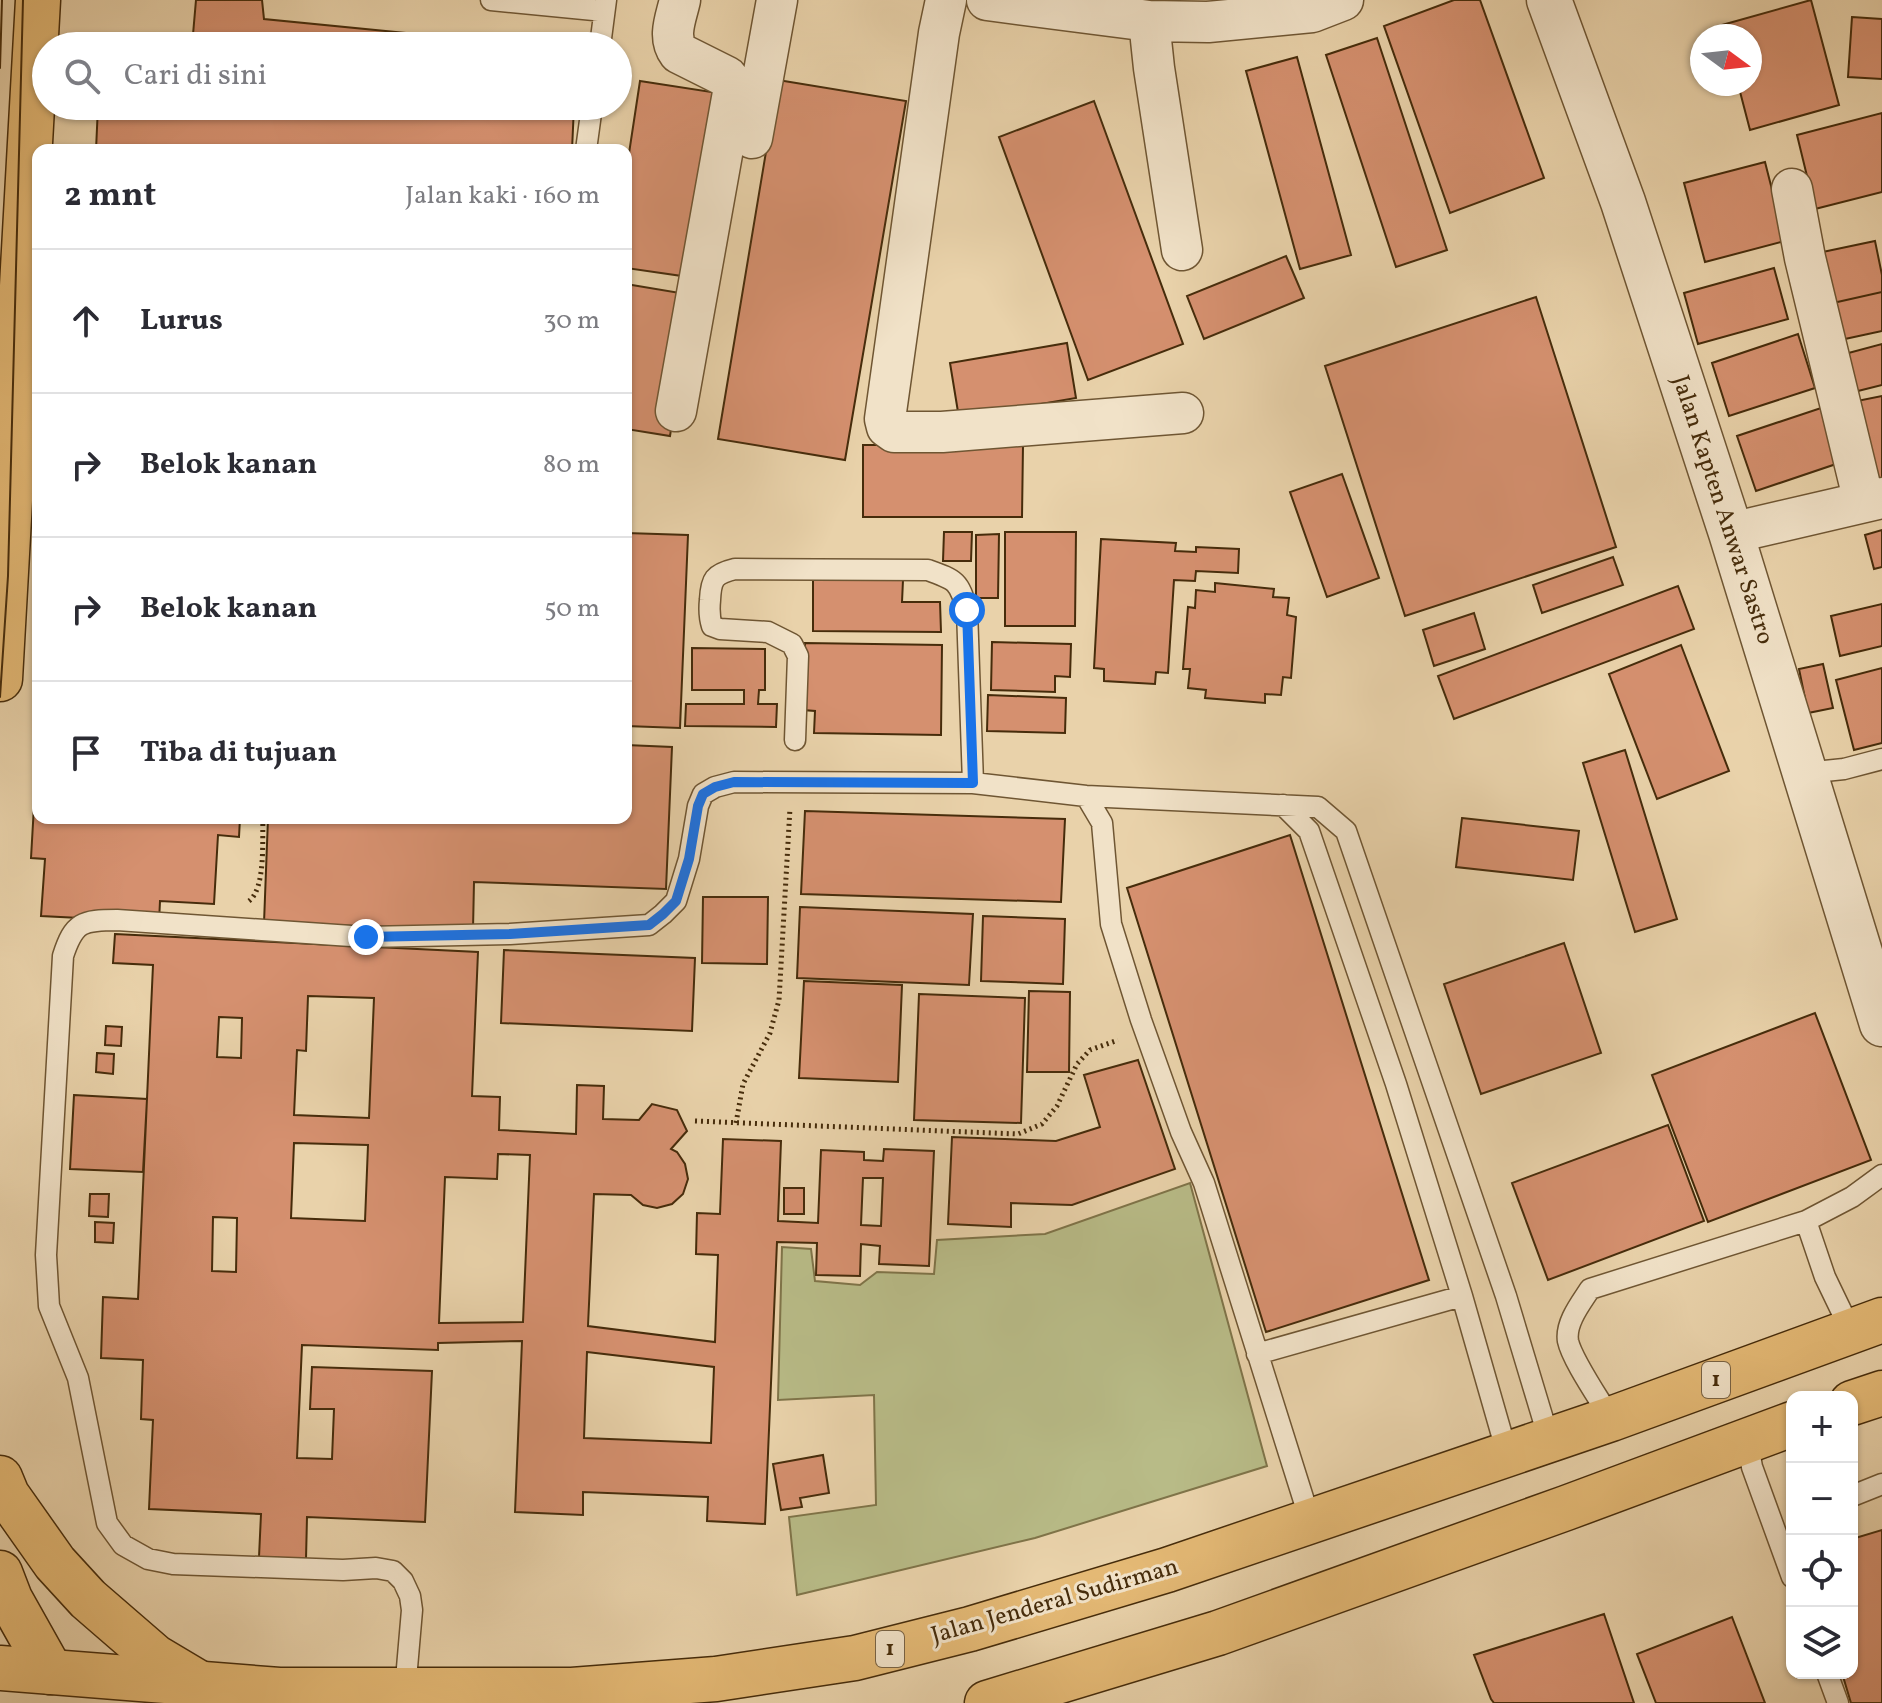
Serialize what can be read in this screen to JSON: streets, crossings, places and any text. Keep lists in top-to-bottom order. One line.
{"streets":{"main road":["1","Jalan Jenderal Sudirman"],"street":["Jalan Kapten Anwar Sastro"]},"north":"right","page":{"search":"Cari di sini","heading":["2 mnt","Jalan kaki · 160 m"],"list":[["Lurus","30 m"],["Belok kanan","80 m"],["Belok kanan","50 m"],"Tiba di tujuan"],"map_buttons":["+","−"]}}
